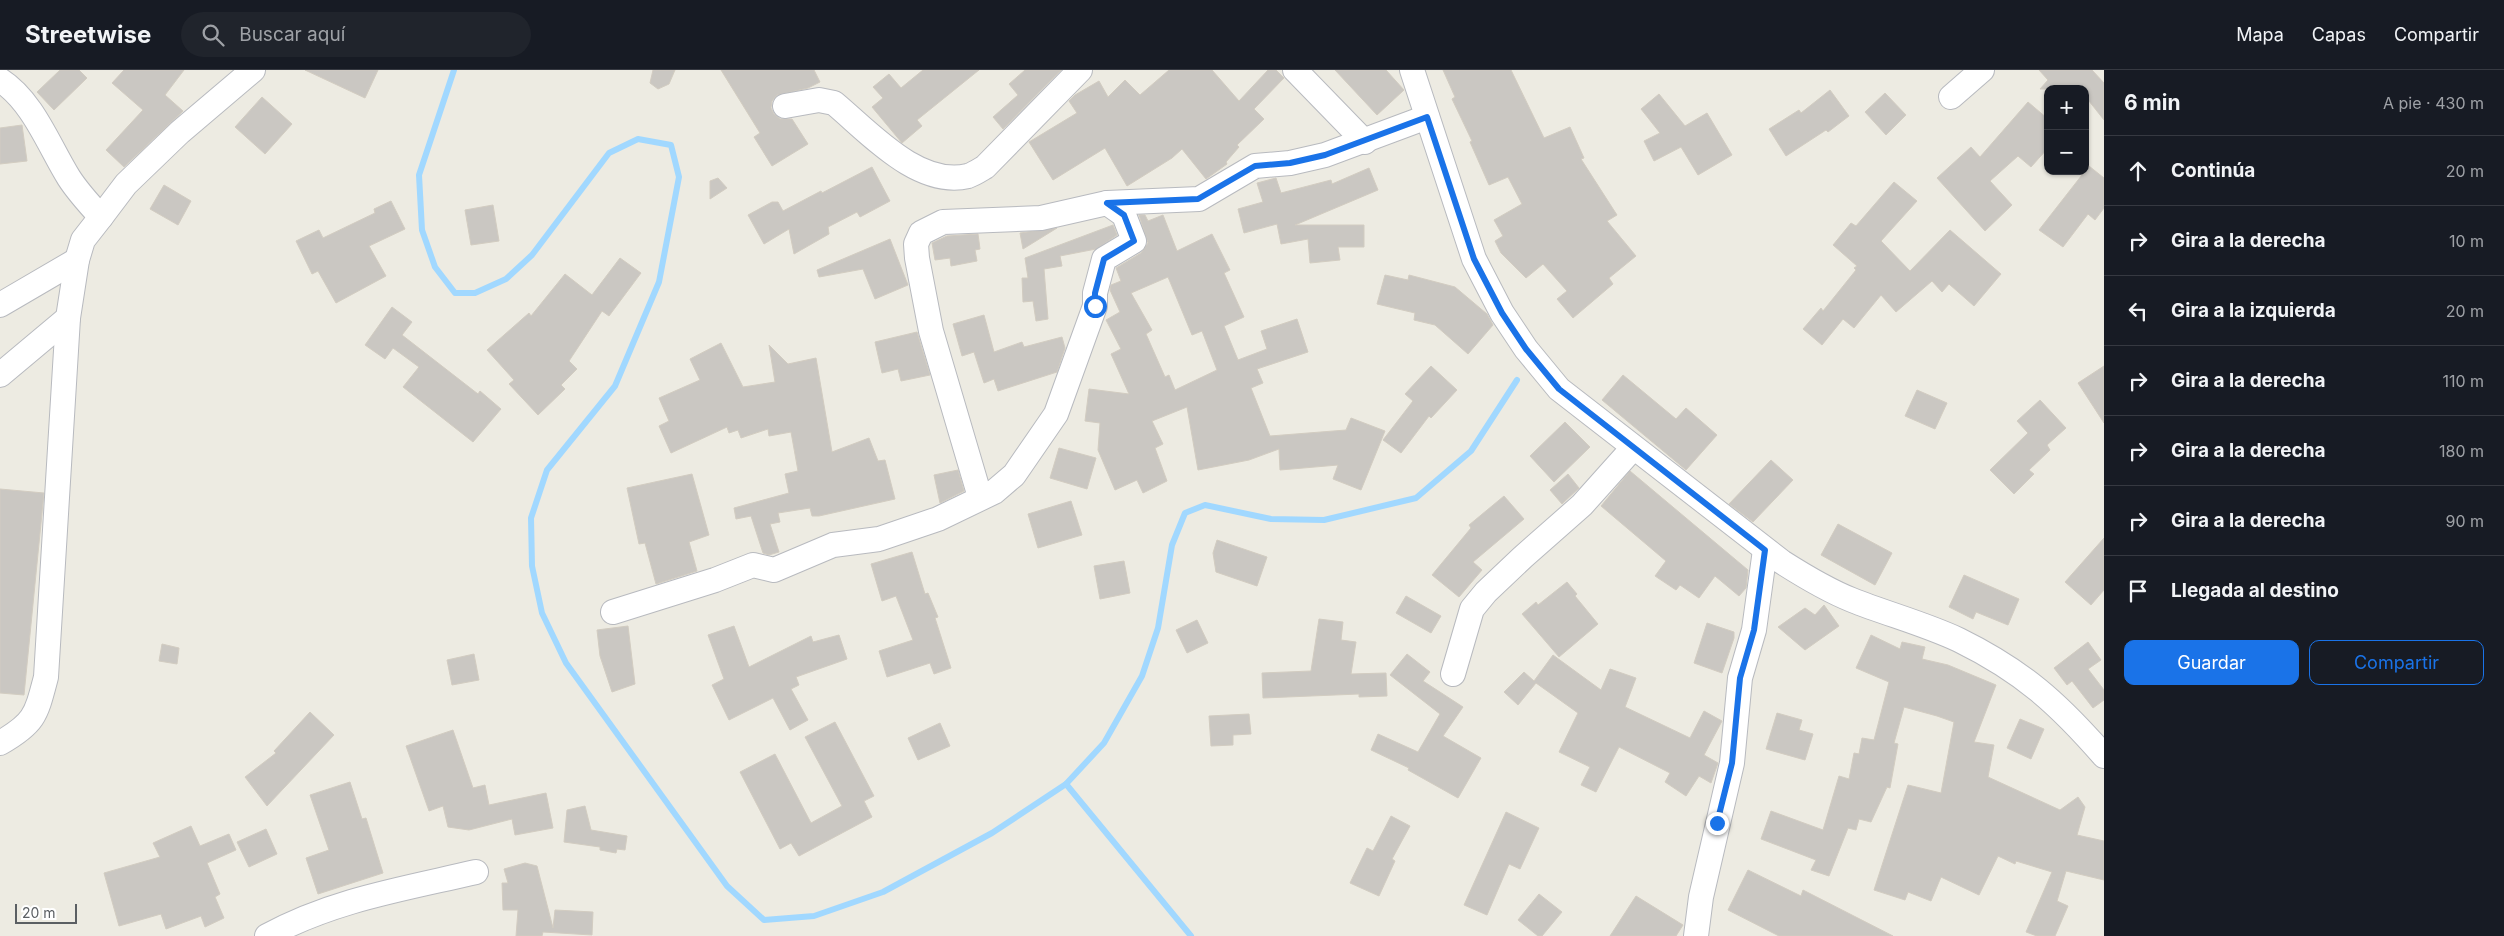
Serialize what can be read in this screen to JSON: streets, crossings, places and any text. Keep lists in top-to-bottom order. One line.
{"scale_bar":"20 m","page":{"header":"Streetwise","search":"Buscar aquí","nav":["Mapa","Capas","Compartir"],"heading":["6 min","A pie · 430 m"],"map_buttons":["+","−"],"list":[["Continúa","20 m"],["Gira a la derecha","10 m"],["Gira a la izquierda","20 m"],["Gira a la derecha","110 m"],["Gira a la derecha","180 m"],["Gira a la derecha","90 m"],"Llegada al destino"],"buttons":["Guardar","Compartir"],"scale":"20 m"}}
